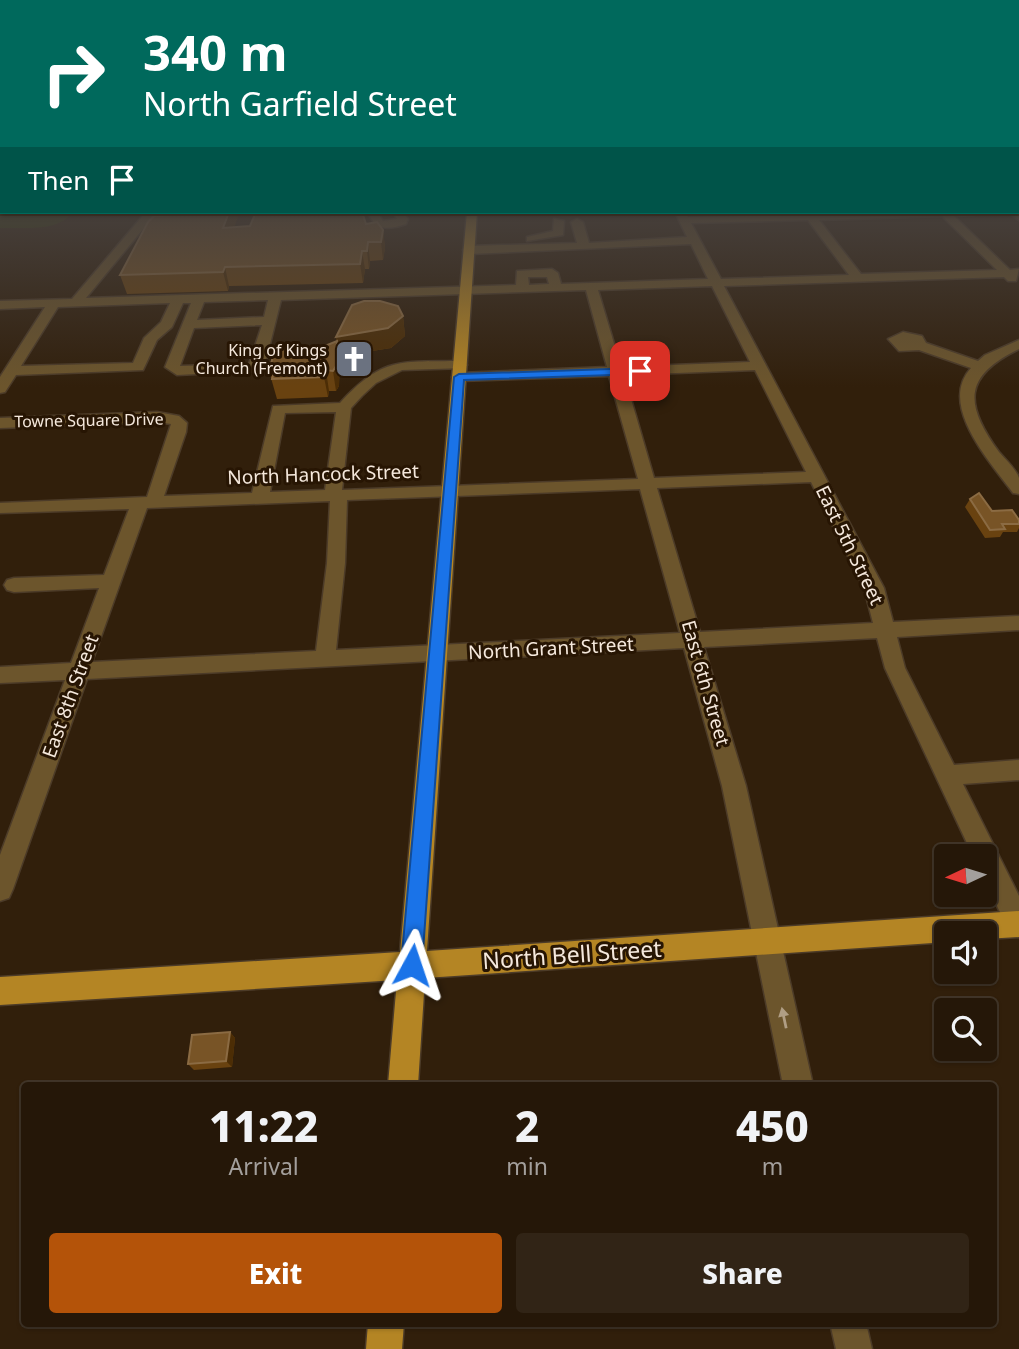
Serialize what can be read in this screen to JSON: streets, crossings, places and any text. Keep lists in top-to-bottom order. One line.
{"streets":{"main road":["North Bell Street"],"street":["Towne Square Drive","North Hancock Street","East 5th Street","North Grant Street","East 6th Street","East 8th Street"]},"crossings":[["Towne Square Drive","North Hancock Street"],["Towne Square Drive","East 8th Street"],["North Hancock Street","East 5th Street"],["North Hancock Street","East 6th Street"],["North Hancock Street","East 8th Street"],["East 5th Street","North Grant Street"],["East 5th Street","North Bell Street"],["North Grant Street","East 6th Street"],["North Grant Street","East 8th Street"],["East 6th Street","North Bell Street"]],"places":{"church":["King of Kings Church (Fremont)"]},"north":"left","page":{"turn":["340 m","North Garfield Street"],"then":"Then","eta":["11:22","Arrival","2","min","450","m"],"buttons":["Exit","Share"]}}
